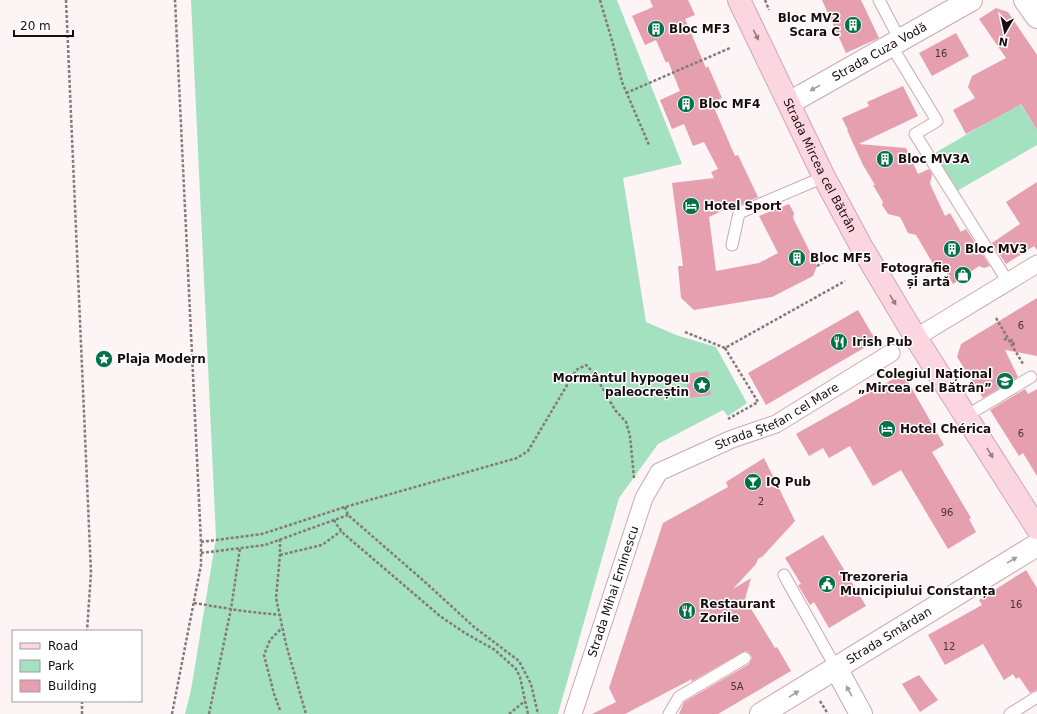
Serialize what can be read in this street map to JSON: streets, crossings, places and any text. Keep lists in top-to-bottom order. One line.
{"streets":{"main road":["Strada Mircea cel Bătrân"],"street":["Strada Cuza Vodă","Strada Ștefan cel Mare","Strada Mihai Eminescu","Strada Smârdan"]},"crossings":[["Strada Cuza Vodă","Strada Mircea cel Bătrân"],["Strada Ștefan cel Mare","Strada Mihai Eminescu"]],"one_way":["Strada Cuza Vodă","Strada Mircea cel Bătrân","Strada Smârdan"],"places":{"building":["Bloc MV2 Scara C","Bloc MF3","Bloc MF4","Bloc MV3A","Bloc MV3","Bloc MF5"],"hotel":["Hotel Sport","Hotel Chérica"],"shop":["Fotografie și artă"],"restaurant":["Irish Pub","Restaurant Zorile"],"place":["Plaja Modern","Mormântul hypogeu paleocreștin"],"school or university":["Colegiul Național „Mircea cel Bătrân”"],"bar":["IQ Pub"],"public building":["Trezoreria Municipiului Constanța"]},"house_numbers":["16","6","6","2","96","16","12","5A"],"legend":["Road","Park","Building"],"scale_bar":"20 m","north":"bottom"}
